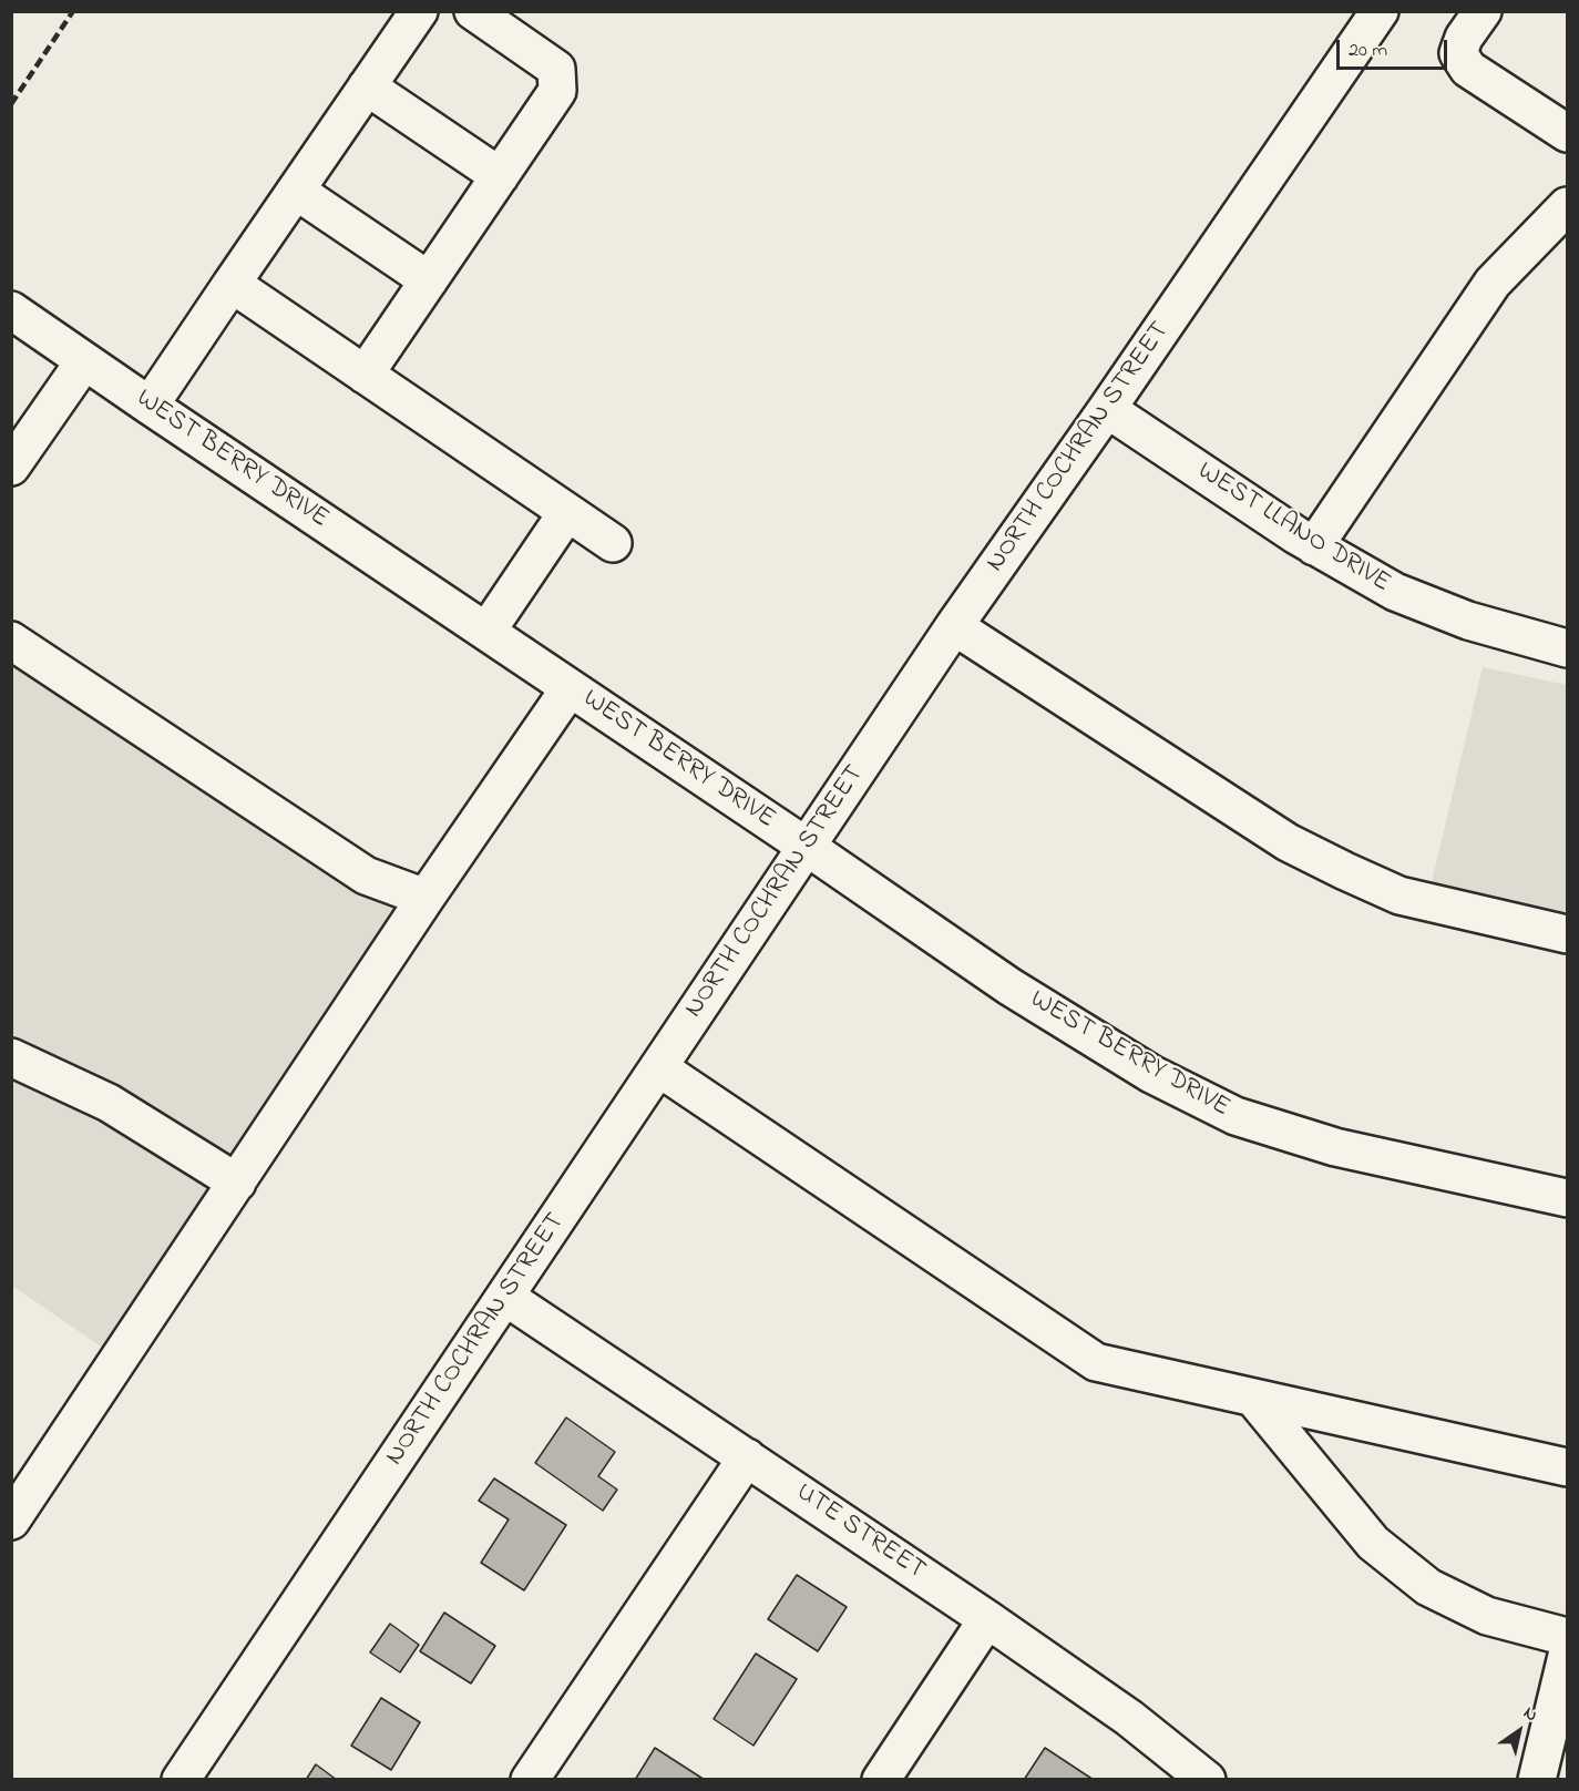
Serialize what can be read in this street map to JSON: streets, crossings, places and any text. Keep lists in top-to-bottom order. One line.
{"streets":{"street":["NORTH COCHRAN STREET","WEST BERRY DRIVE","WEST LLANO DRIVE","UTE STREET"]},"crossings":[["NORTH COCHRAN STREET","WEST BERRY DRIVE"],["NORTH COCHRAN STREET","WEST LLANO DRIVE"],["NORTH COCHRAN STREET","UTE STREET"]],"scale_bar":"20 m","north":"top right"}
